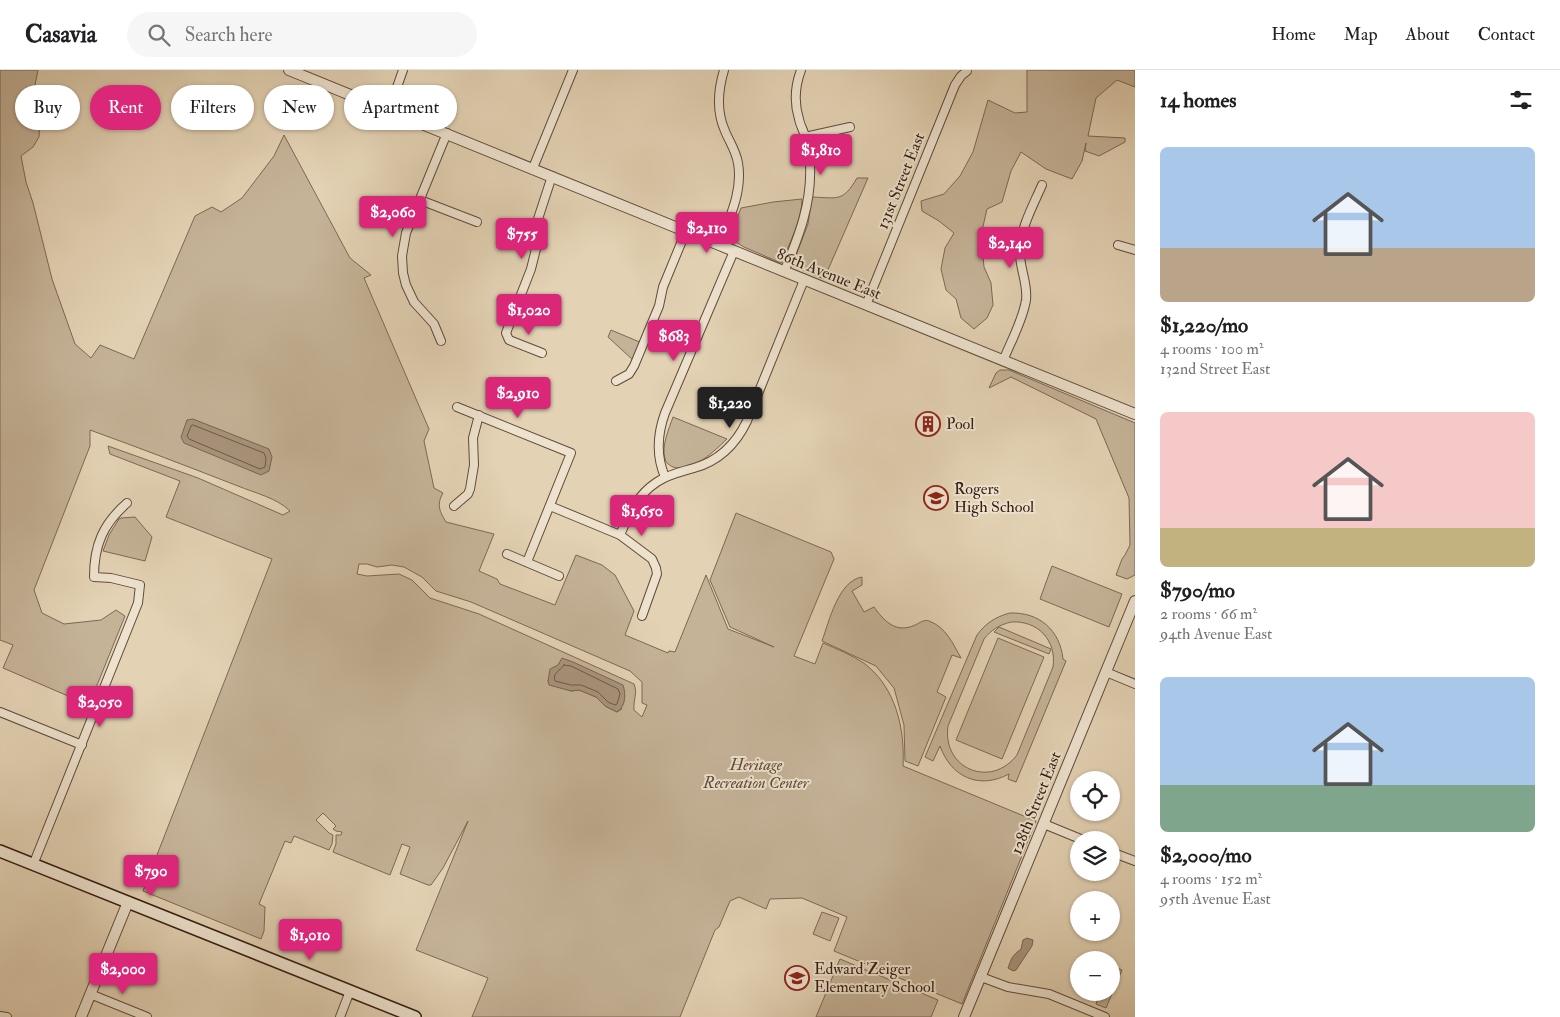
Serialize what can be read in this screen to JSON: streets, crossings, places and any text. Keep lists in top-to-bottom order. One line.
{"streets":{"street":["131st Street East","86th Avenue East","128th Street East"]},"crossings":[["131st Street East","86th Avenue East"]],"parks":["Heritage Recreation Center"],"places":{"building":["Pool"],"school or university":["Rogers High School","Edward Zeiger Elementary School"]},"page":{"header":"Casavia","search":"Search here","nav":["Home","Map","About","Contact"],"heading":"14 homes","chip":["Buy","Rent","Filters","New","Apartment"],"list":[{"name":"$1,220/mo","note":"4 rooms · 100 m² · 132nd Street East"},{"name":"$790/mo","note":"2 rooms · 66 m² · 94th Avenue East"},{"name":"$2,000/mo","note":"4 rooms · 152 m² · 95th Avenue East"}],"price":["$1,810","$2,060","$2,110","$755","$2,140","$1,020","$683","$2,910","$1,220","$1,650","$2,050","$790","$1,010","$2,000"],"map_buttons":["+","−"]}}
